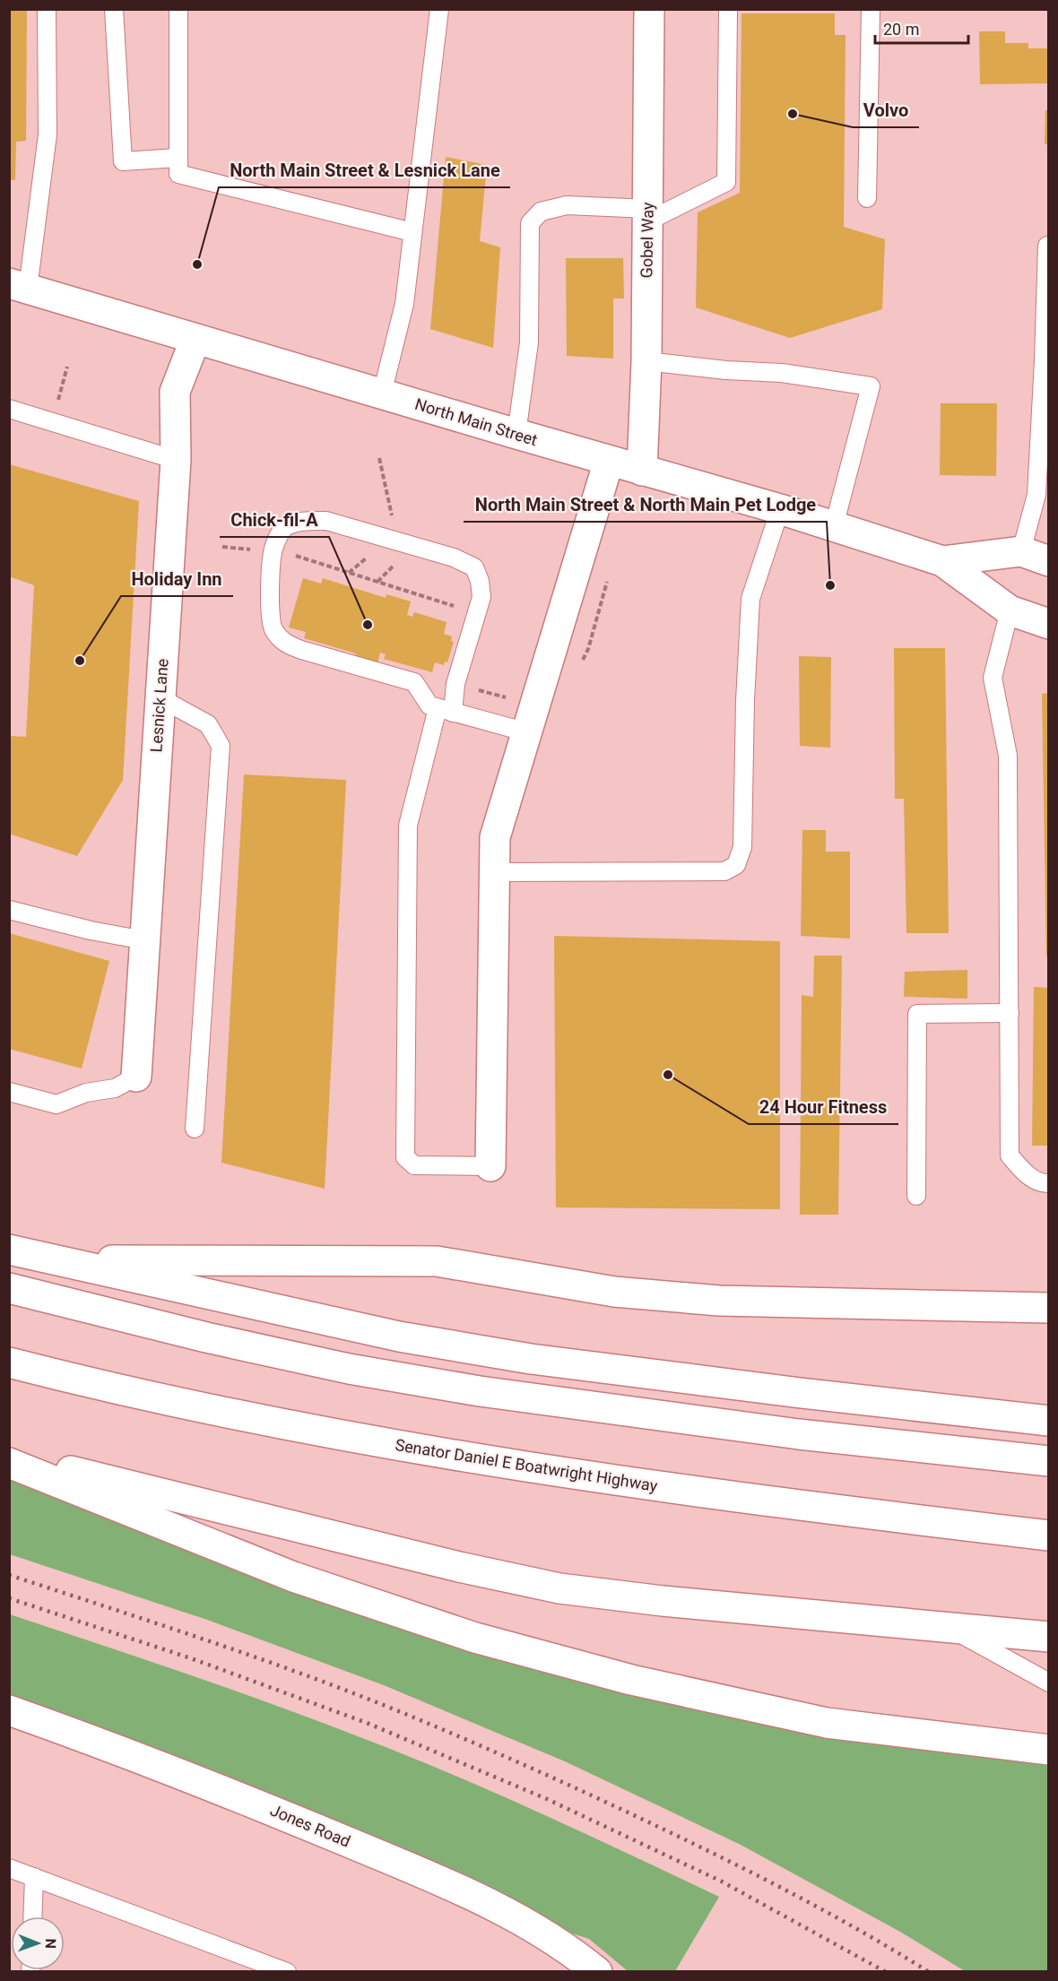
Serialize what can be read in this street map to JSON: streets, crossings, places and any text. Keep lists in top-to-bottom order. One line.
{"streets":{"main road":["Gobel Way","North Main Street","Lesnick Lane","Senator Daniel E Boatwright Highway","Jones Road"]},"crossings":[["Gobel Way","North Main Street"],["North Main Street","Lesnick Lane"]],"places":["Volvo","North Main Street & Lesnick Lane","North Main Street & North Main Pet Lodge","Chick-fil-A","Holiday Inn","24 Hour Fitness"],"scale_bar":"20 m","north":"right"}
